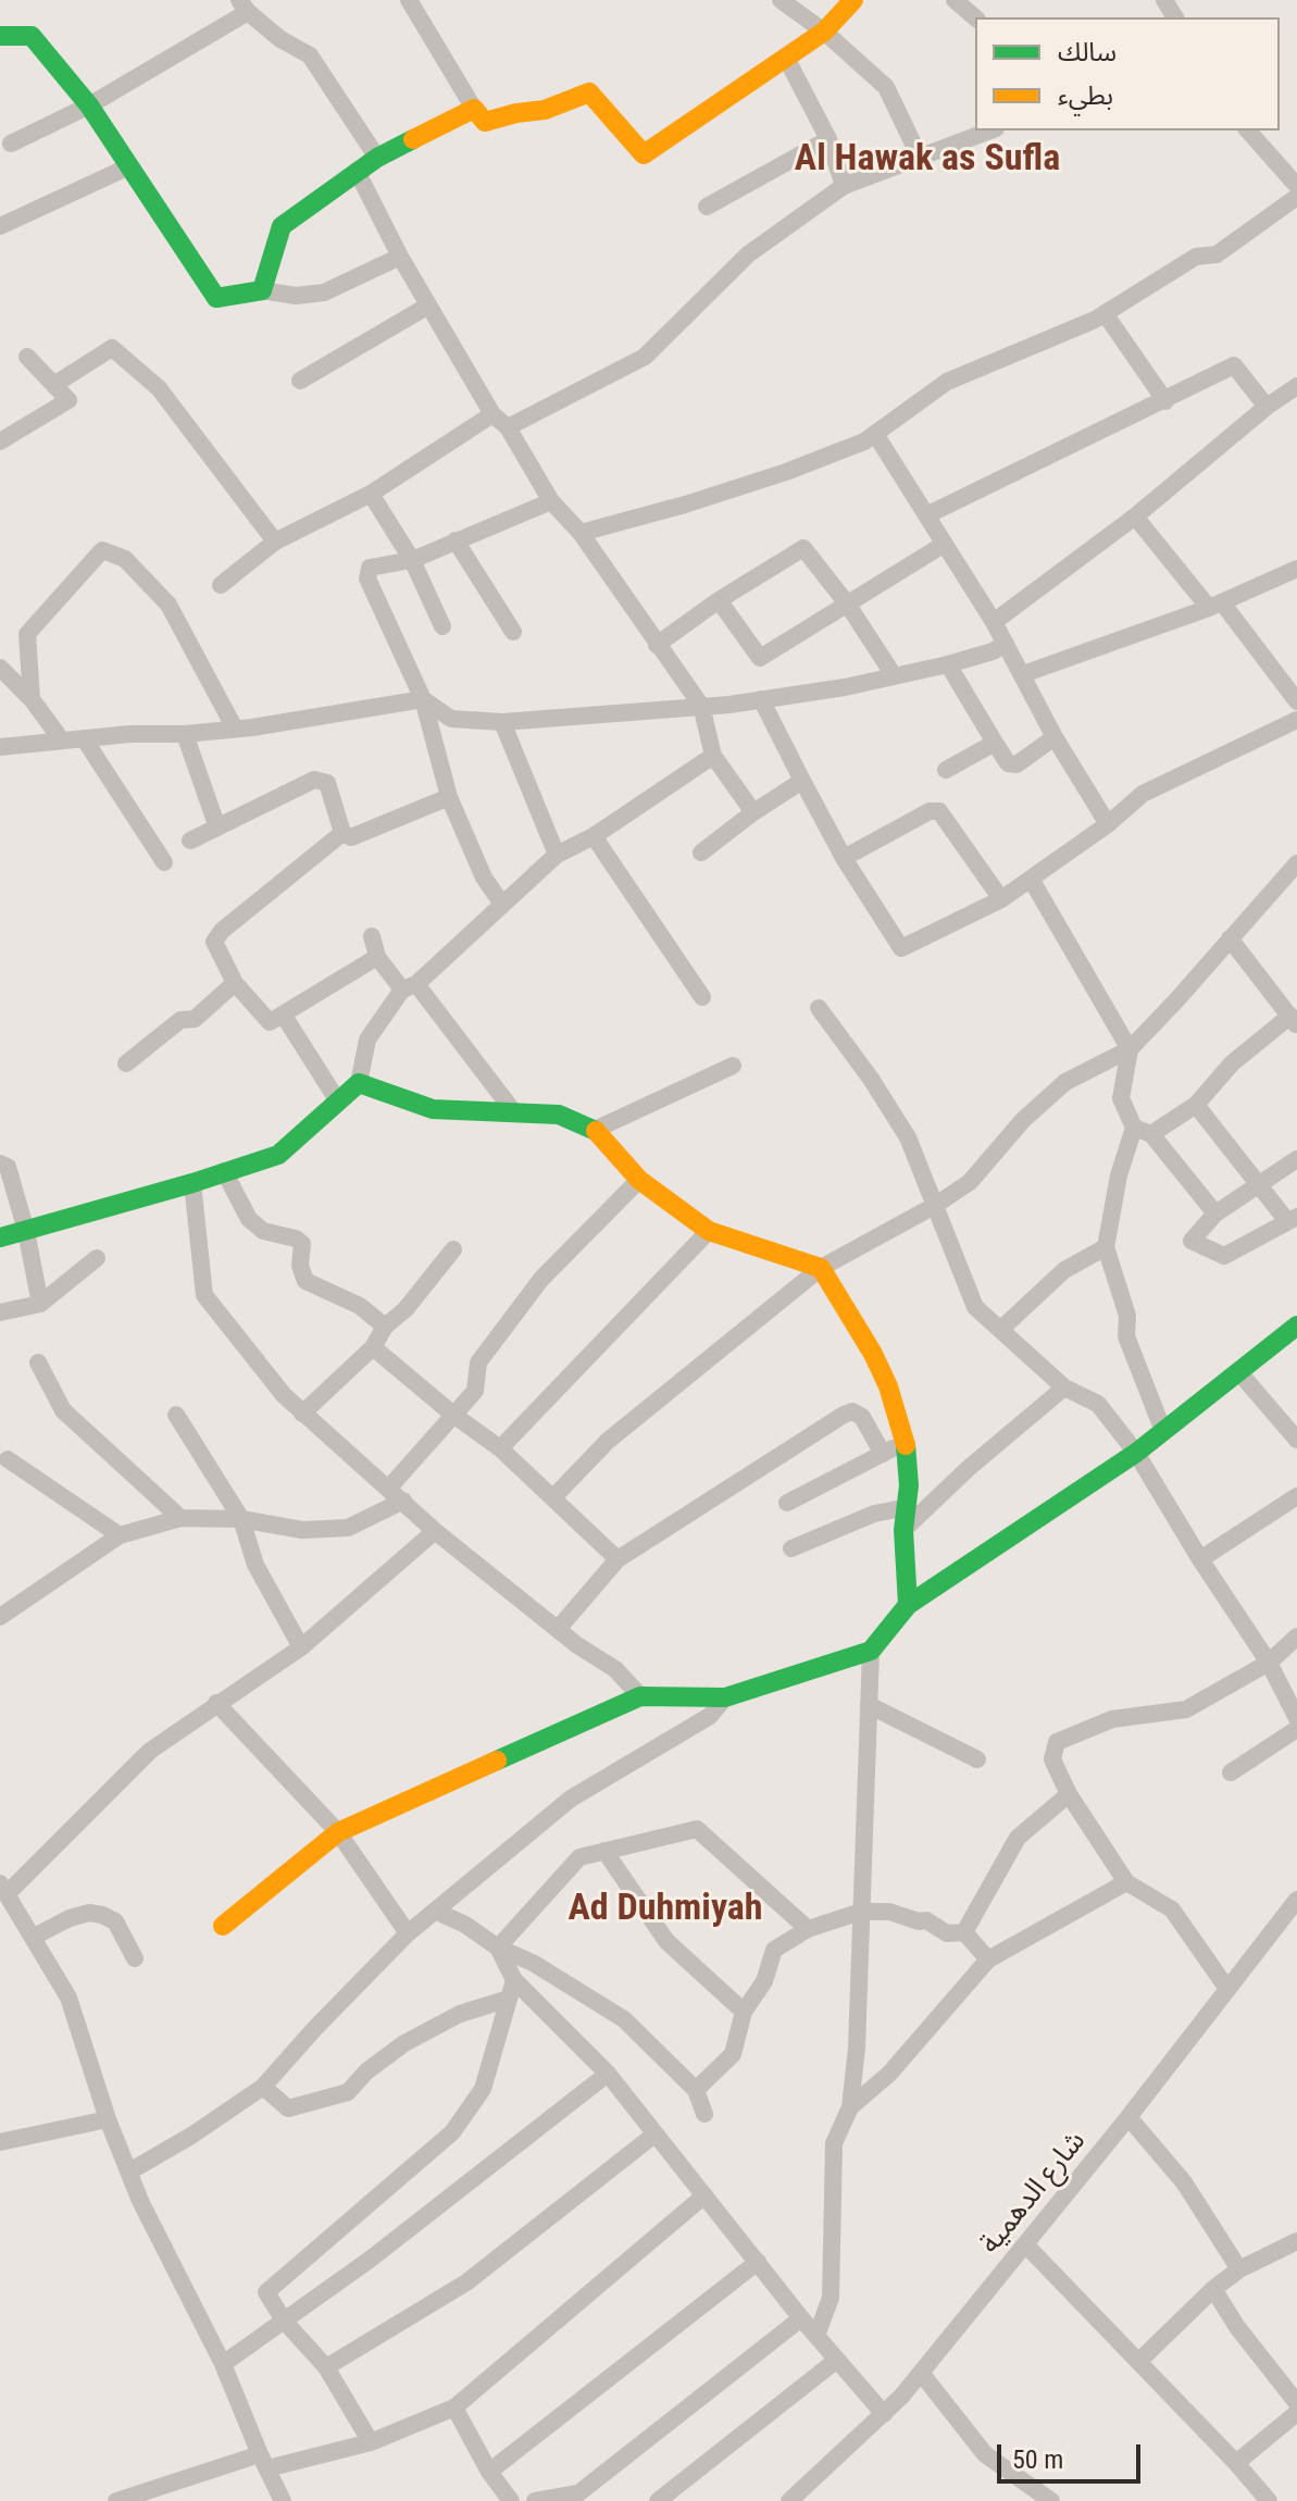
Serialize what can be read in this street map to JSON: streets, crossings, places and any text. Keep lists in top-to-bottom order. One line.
{"streets":{"street":["شارع الدهمية"]},"districts":["Al Hawak as Sufla","Ad Duhmiyah"],"legend":["سالك","بطيء"],"scale_bar":"50 m"}
